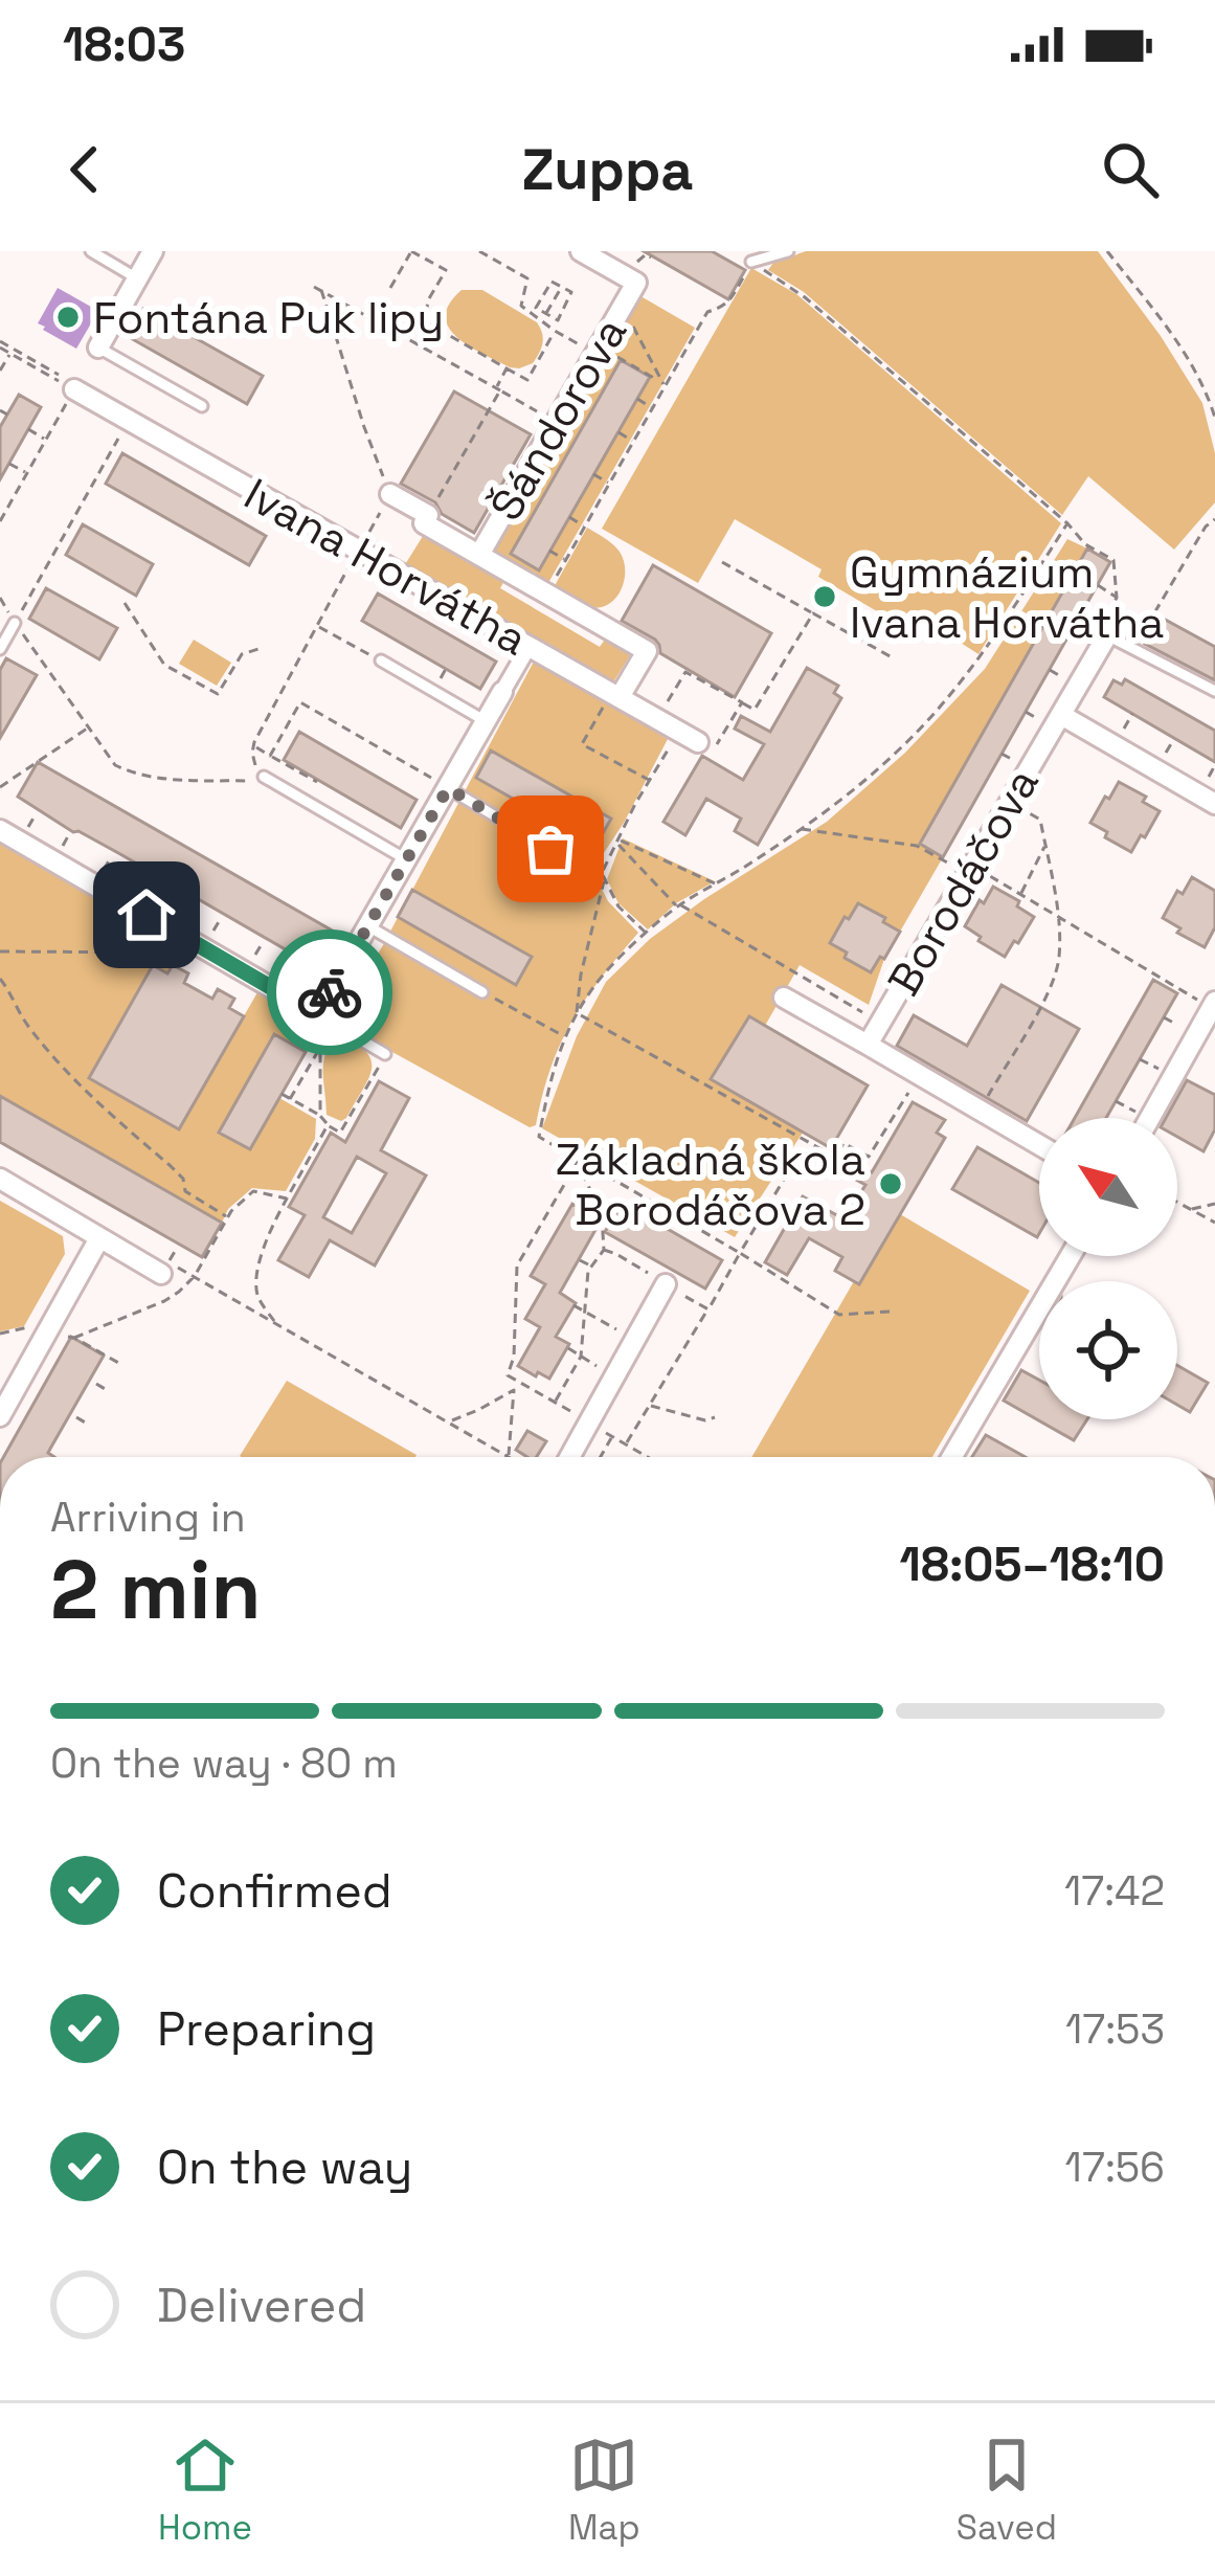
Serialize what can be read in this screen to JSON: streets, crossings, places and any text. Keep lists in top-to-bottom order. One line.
{"streets":{"street":["Šándorova","Ivana Horvátha","Borodáčova"]},"places":["Fontána Puk lipy","Gymnázium Ivana Horvátha","Základná škola Borodáčova 2"],"north":"top left","page":{"status":"18:03","header":"Zuppa","heading":["2 min","Arriving in","18:05–18:10"],"bar":"On the way · 80 m","list":[["Confirmed","17:42"],["Preparing","17:53"],["On the way","17:56"],"Delivered"],"tabs":["Home","Map","Saved"]}}
